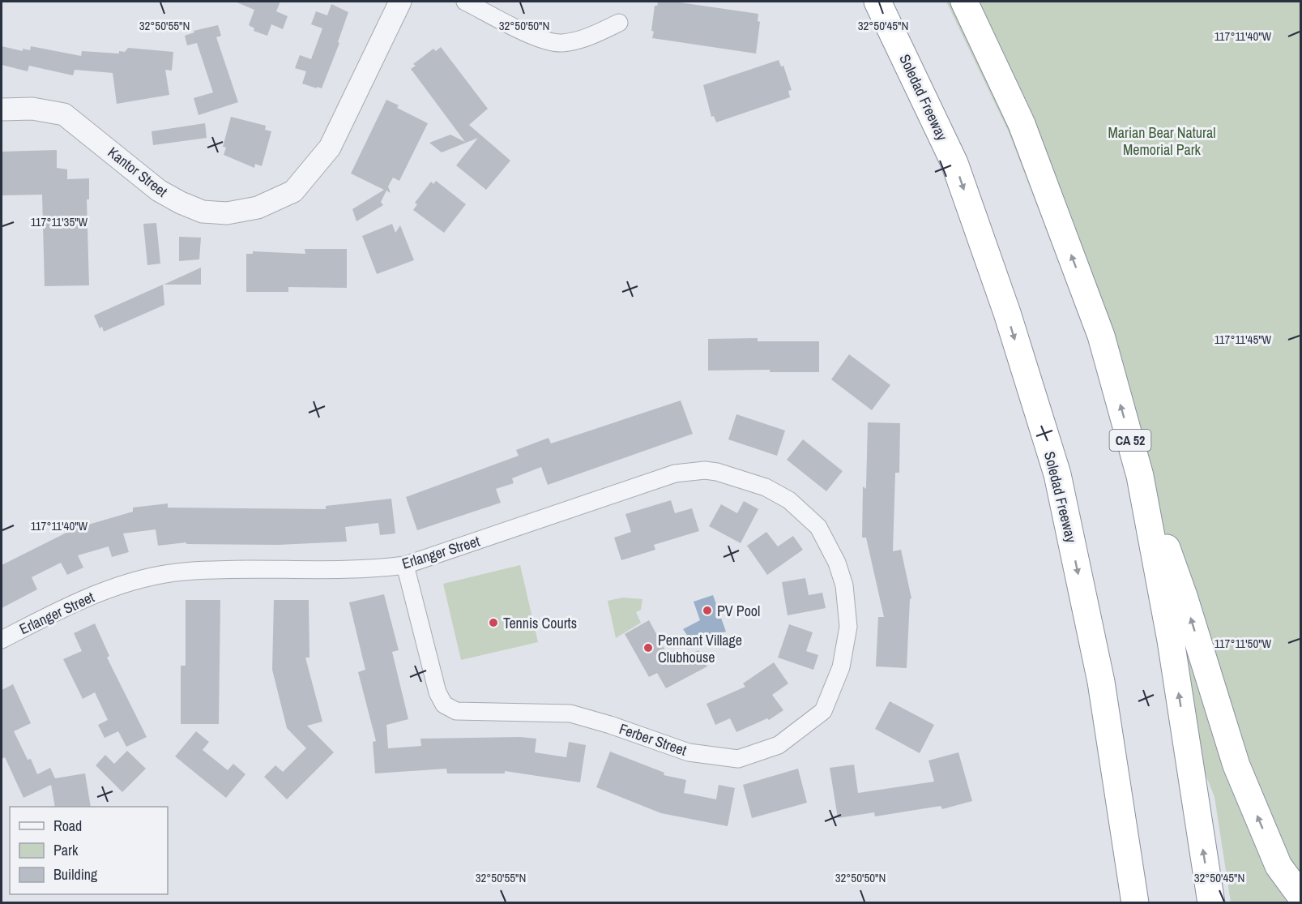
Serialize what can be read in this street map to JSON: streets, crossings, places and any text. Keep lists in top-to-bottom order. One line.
{"streets":{"highway":["Soledad Freeway","CA 52"],"street":["Kantor Street","Erlanger Street","Ferber Street"]},"crossings":[["Erlanger Street","Ferber Street"]],"parks":["Marian Bear Natural Memorial Park"],"places":["PV Pool","Tennis Courts","Pennant Village Clubhouse"],"legend":["Road","Park","Building"],"coordinates":["32°50'55\"N","32°50'50\"N","32°50'45\"N","117°11'40\"W","117°11'35\"W","117°11'45\"W","117°11'50\"W"]}
